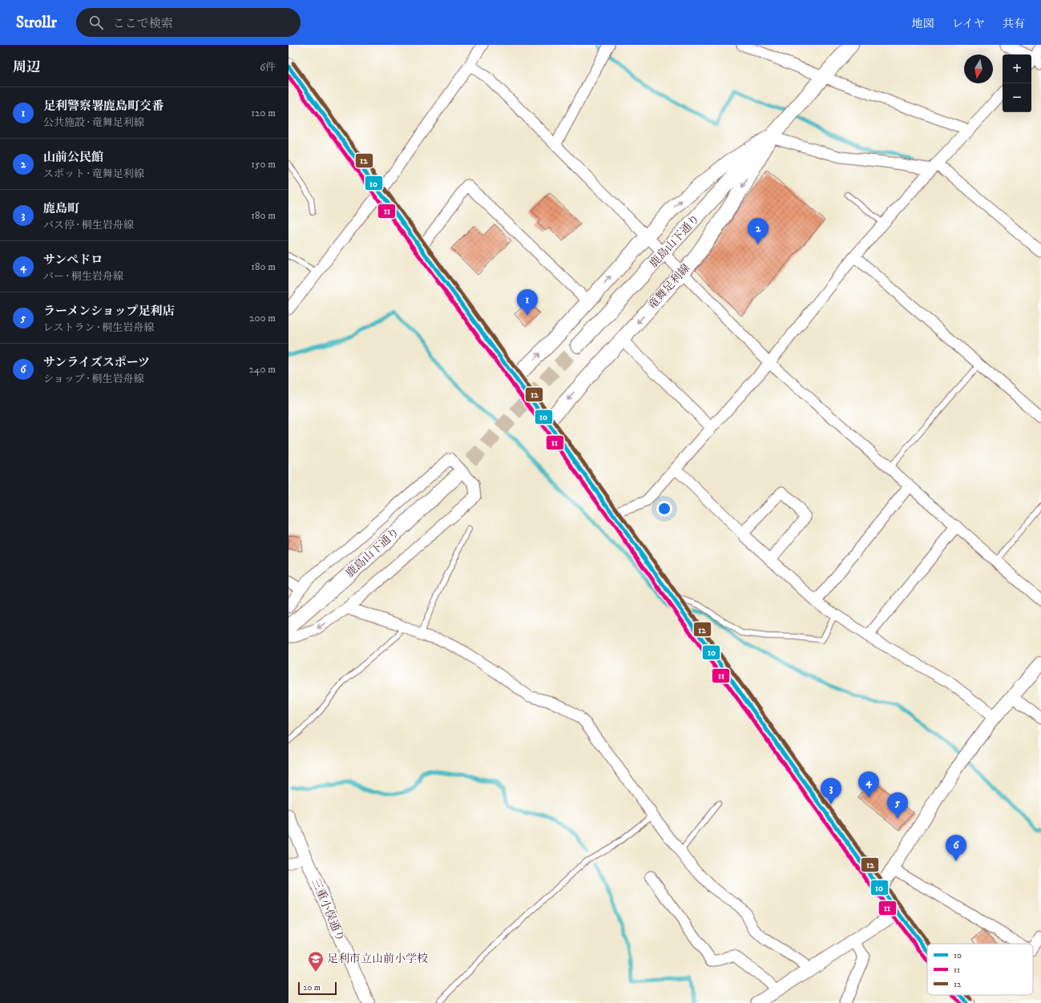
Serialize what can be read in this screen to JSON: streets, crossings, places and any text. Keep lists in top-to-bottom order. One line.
{"streets":{"main road":["鹿島山下通り","竜舞足利線"],"street":["三重小俣通り"]},"crossings":[["鹿島山下通り","竜舞足利線"]],"places":{"school or university":["足利市立山前小学校"]},"lines":["transit line 12","transit line 10","transit line 11"],"legend":["10","11","12"],"scale_bar":"20 m","north":"bottom","page":{"header":"Strollr","search":"ここで検索","nav":["地図","レイヤ","共有"],"heading":["周辺","6件"],"map_buttons":["+","−"],"list":[{"mark":"1","name":"足利警察署鹿島町交番","note":"公共施設 · 竜舞足利線","value":"120 m"},{"mark":"2","name":"山前公民館","note":"スポット · 竜舞足利線","value":"150 m"},{"mark":"3","name":"鹿島町","note":"バス停 · 桐生岩舟線","value":"180 m"},{"mark":"4","name":"サンペドロ","note":"バー · 桐生岩舟線","value":"180 m"},{"mark":"5","name":"ラーメンショップ足利店","note":"レストラン · 桐生岩舟線","value":"200 m"},{"mark":"6","name":"サンライズスポーツ","note":"ショップ · 桐生岩舟線","value":"240 m"}],"pins":["2","1","4","3","5","6"],"scale":"20 m"}}
